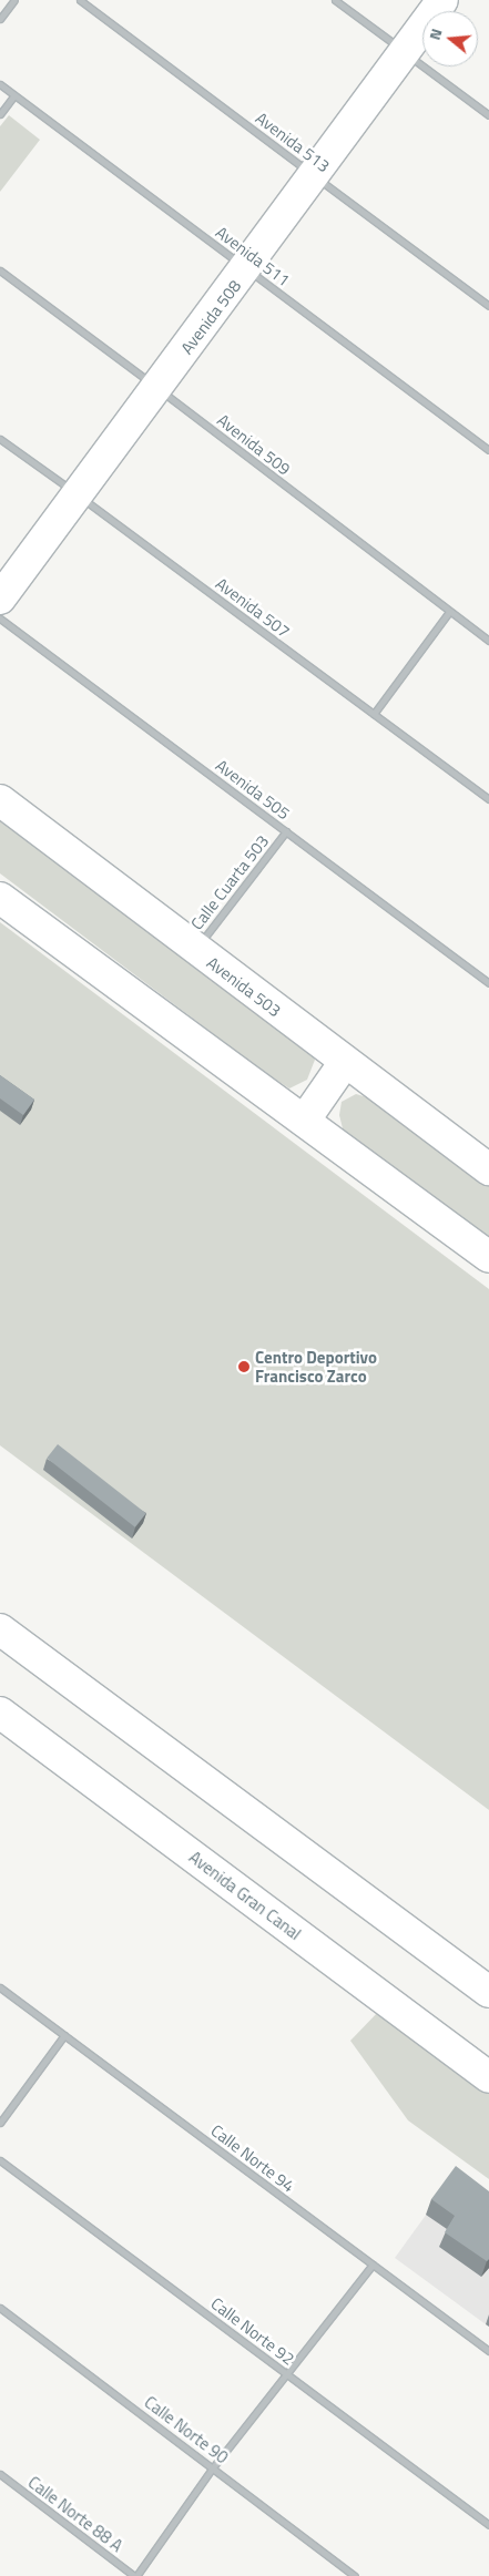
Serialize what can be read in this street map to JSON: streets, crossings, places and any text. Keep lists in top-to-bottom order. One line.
{"streets":{"main road":["Avenida 508","Avenida 503","Avenida Gran Canal"],"street":["Avenida 513","Avenida 511","Avenida 509","Avenida 507","Avenida 505","Calle Cuarta 503","Calle Norte 94","Calle Norte 92","Calle Norte 90","Calle Norte 88 A"]},"crossings":[["Avenida 513","Avenida 508"],["Avenida 511","Avenida 508"],["Avenida 508","Avenida 509"],["Avenida 508","Avenida 507"],["Avenida 505","Calle Cuarta 503"],["Calle Cuarta 503","Avenida 503"]],"places":["Centro Deportivo Francisco Zarco"],"north":"left"}
